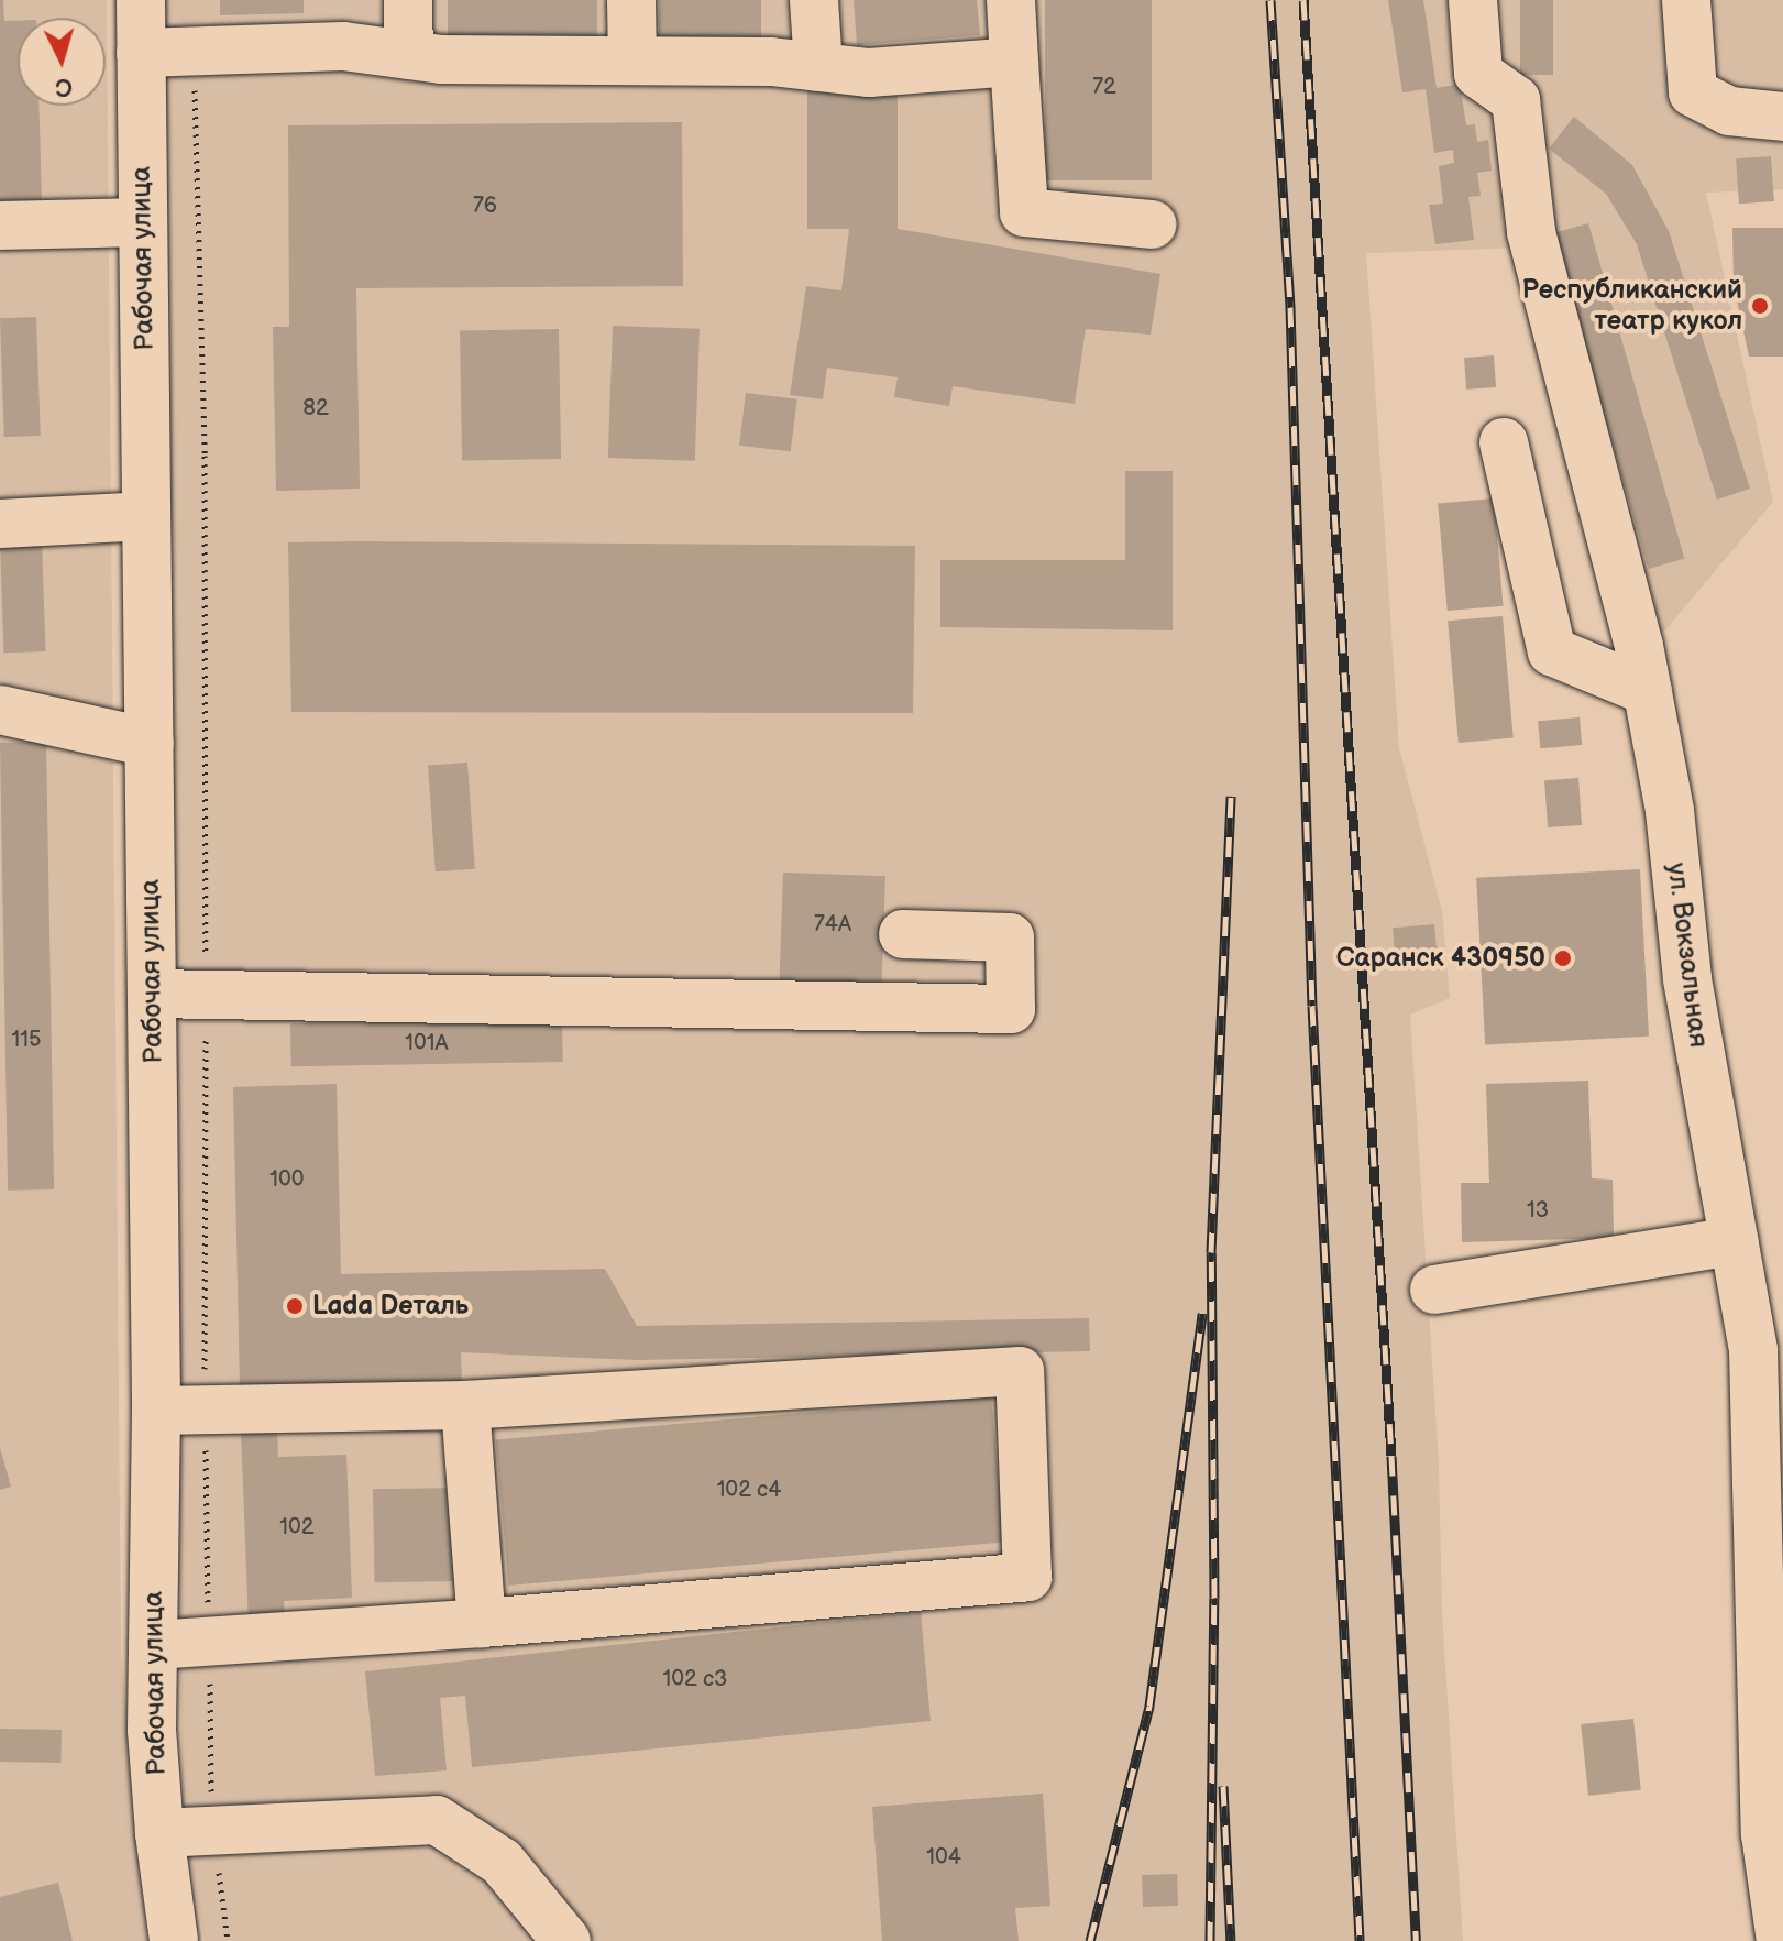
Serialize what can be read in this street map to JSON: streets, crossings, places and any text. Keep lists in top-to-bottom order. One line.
{"streets":{"street":["Рабочая улица","ул. Вокзальная"]},"places":["Республиканский театр кукол","Саранск 430950","Lada Dеталь"],"house_numbers":["72","76","82","74А","115","101А","100","13","102 с4","102","102 с3","104"],"north":"bottom"}
